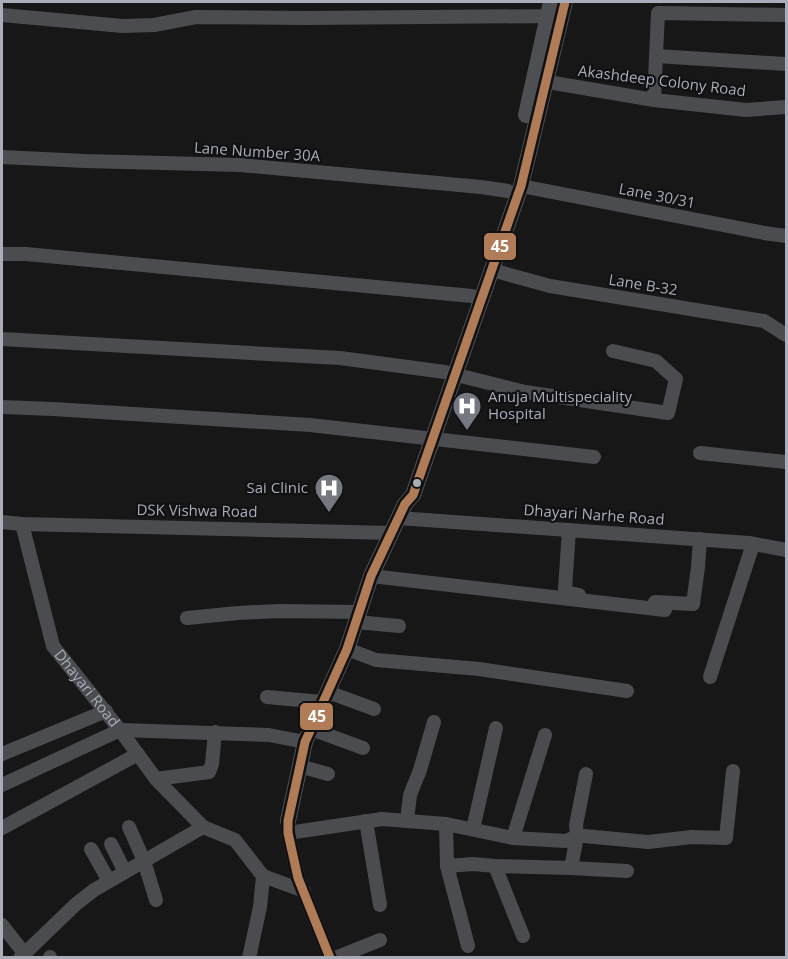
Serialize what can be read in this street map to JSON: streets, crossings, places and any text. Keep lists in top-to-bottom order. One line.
{"streets":{"street":["Akashdeep Colony Road","Lane Number 30A","Lane 30/31","Lane B-32","DSK Vishwa Road","Dhayari Narhe Road","Dhayari Road"]},"crossings":[["Lane Number 30A","Lane 30/31"],["DSK Vishwa Road","Dhayari Narhe Road"],["DSK Vishwa Road","Dhayari Road"]],"places":{"hospital":["Anuja Multispeciality Hospital","Sai Clinic"]},"lines":["transit line 45"]}
